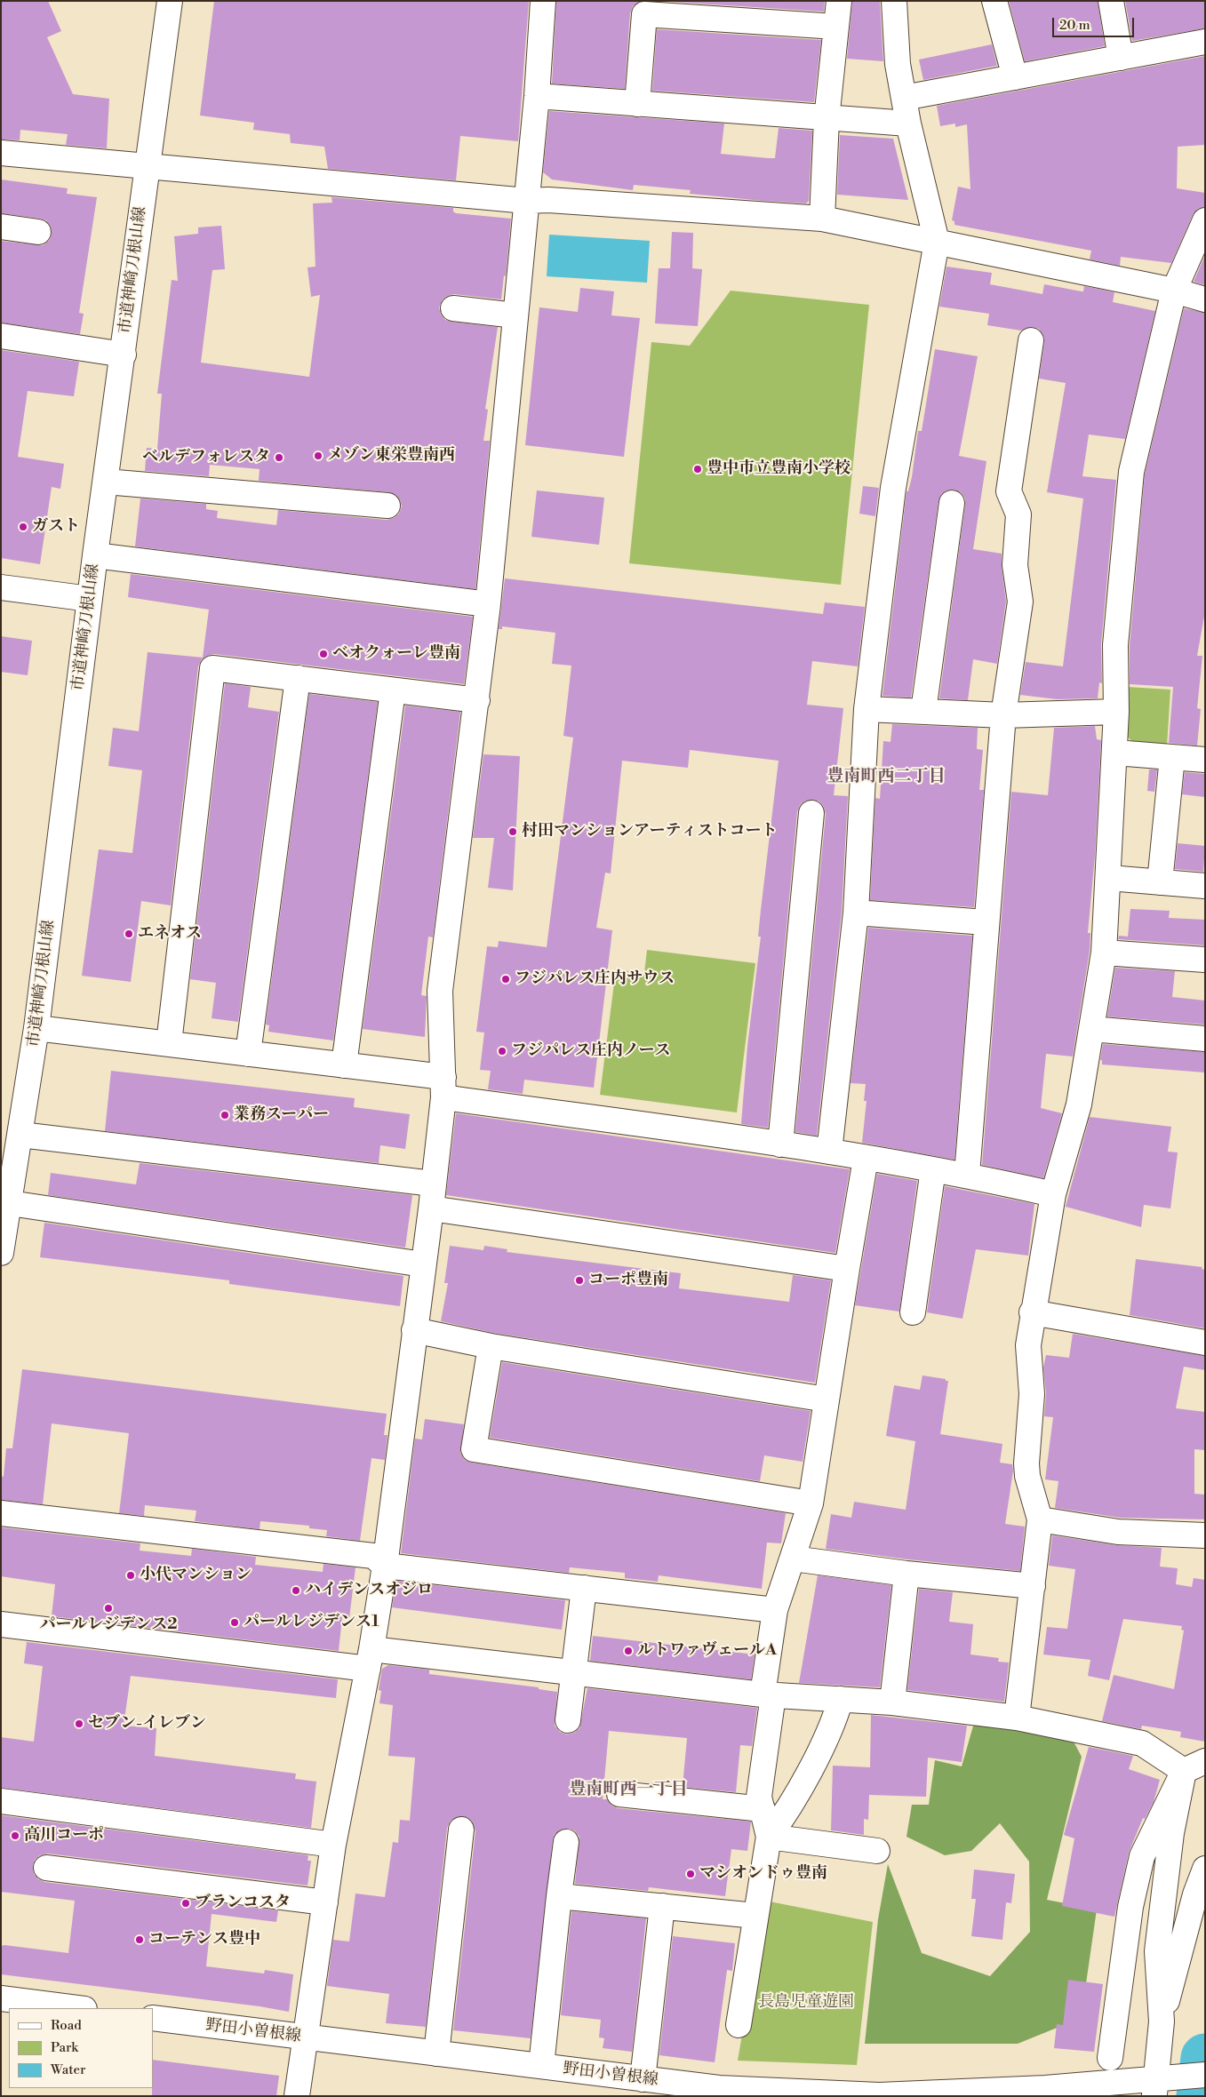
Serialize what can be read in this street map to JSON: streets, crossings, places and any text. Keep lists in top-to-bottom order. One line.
{"streets":{"street":["市道神崎刀根山線","野田小曽根線"]},"districts":["豊南町西二丁目","豊南町西一丁目"],"parks":["長島児童遊園"],"places":["メゾン東栄豊南西","ベルデフォレスタ","豊中市立豊南小学校","ガスト","ベオクォーレ豊南","村田マンションアーティストコート","エネオス","フジパレス庄内サウス","フジパレス庄内ノース","業務スーパー","コーポ豊南","小代マンション","ハイデンスオジロ","パールレジデンス2","パールレジデンス1","ルトワァヴェールA","セブン-イレブン","高川コーポ","マシオンドゥ豊南","ブランコスタ","コーテンス豊中"],"legend":["Road","Park","Water"],"scale_bar":"20 m"}
